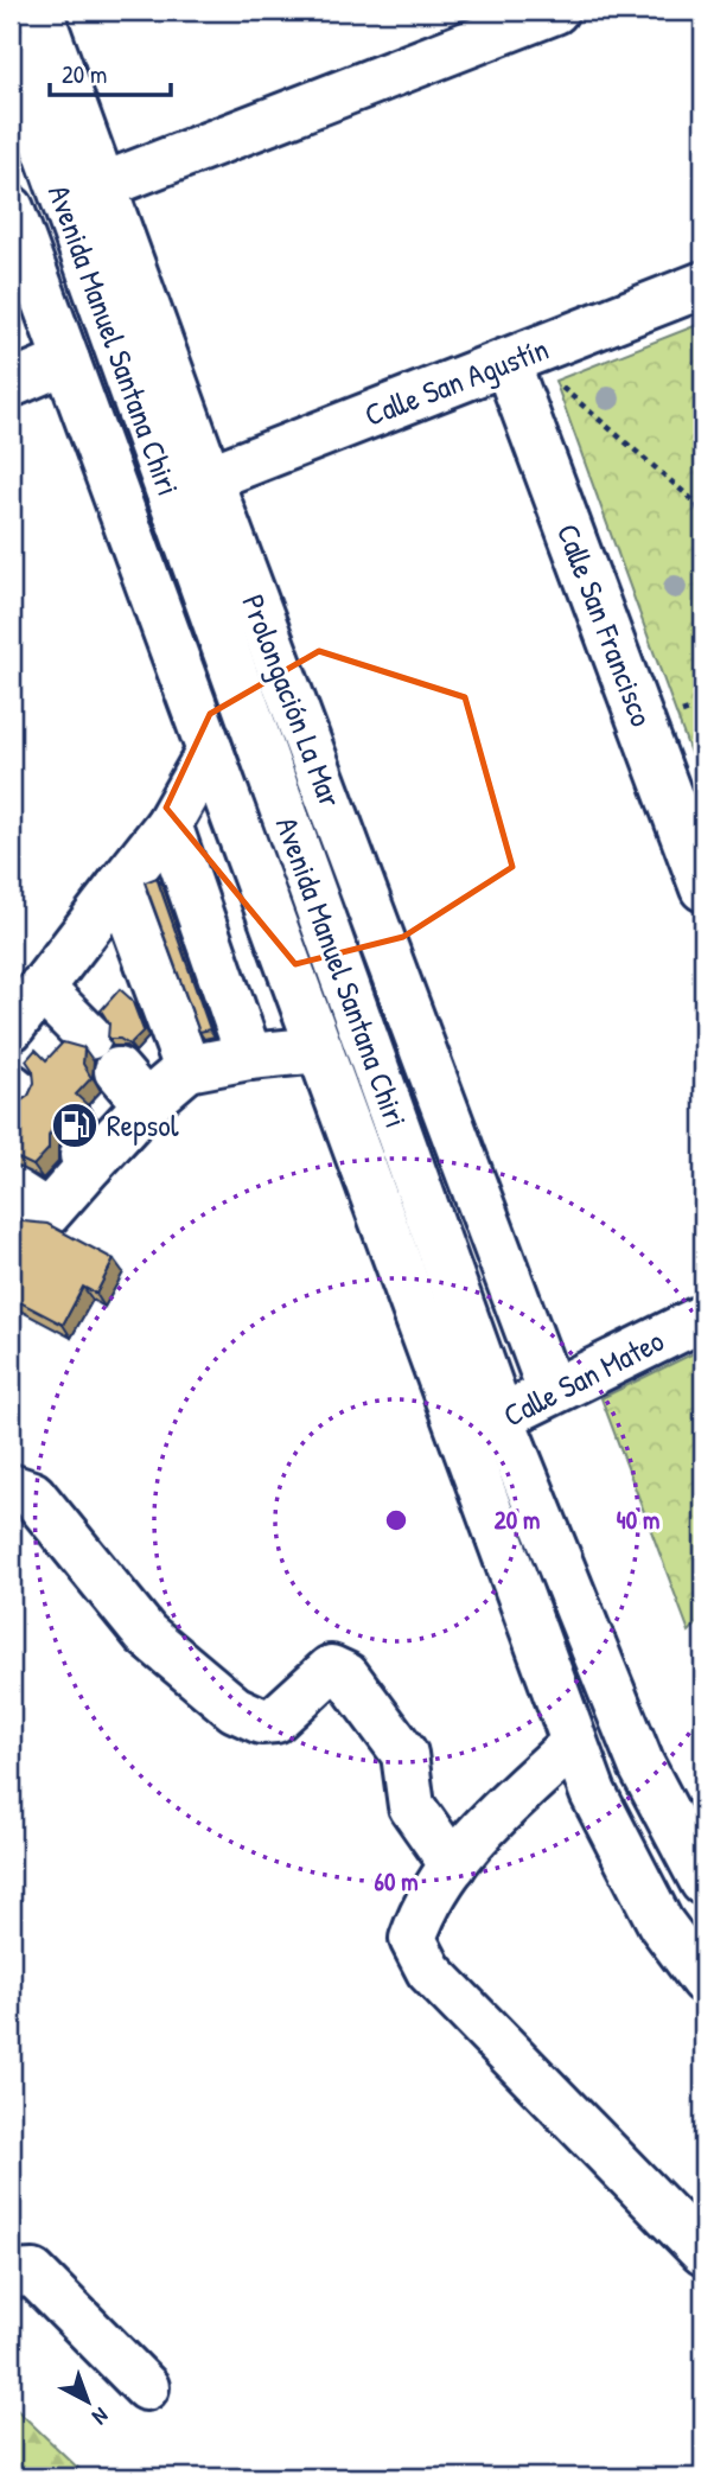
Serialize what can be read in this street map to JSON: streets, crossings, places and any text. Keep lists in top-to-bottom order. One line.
{"streets":{"street":["Avenida Manuel Santana Chiri","Calle San Agustín","Calle San Francisco","Prolongación La Mar","Calle San Mateo"]},"crossings":[["Avenida Manuel Santana Chiri","Calle San Mateo"],["Calle San Agustín","Calle San Francisco"],["Calle San Agustín","Prolongación La Mar"],["Prolongación La Mar","Calle San Mateo"]],"places":{"fuel station":["Repsol"]},"scale_bar":"20 m","north":"bottom right","rings":["20 m","40 m","60 m"]}
